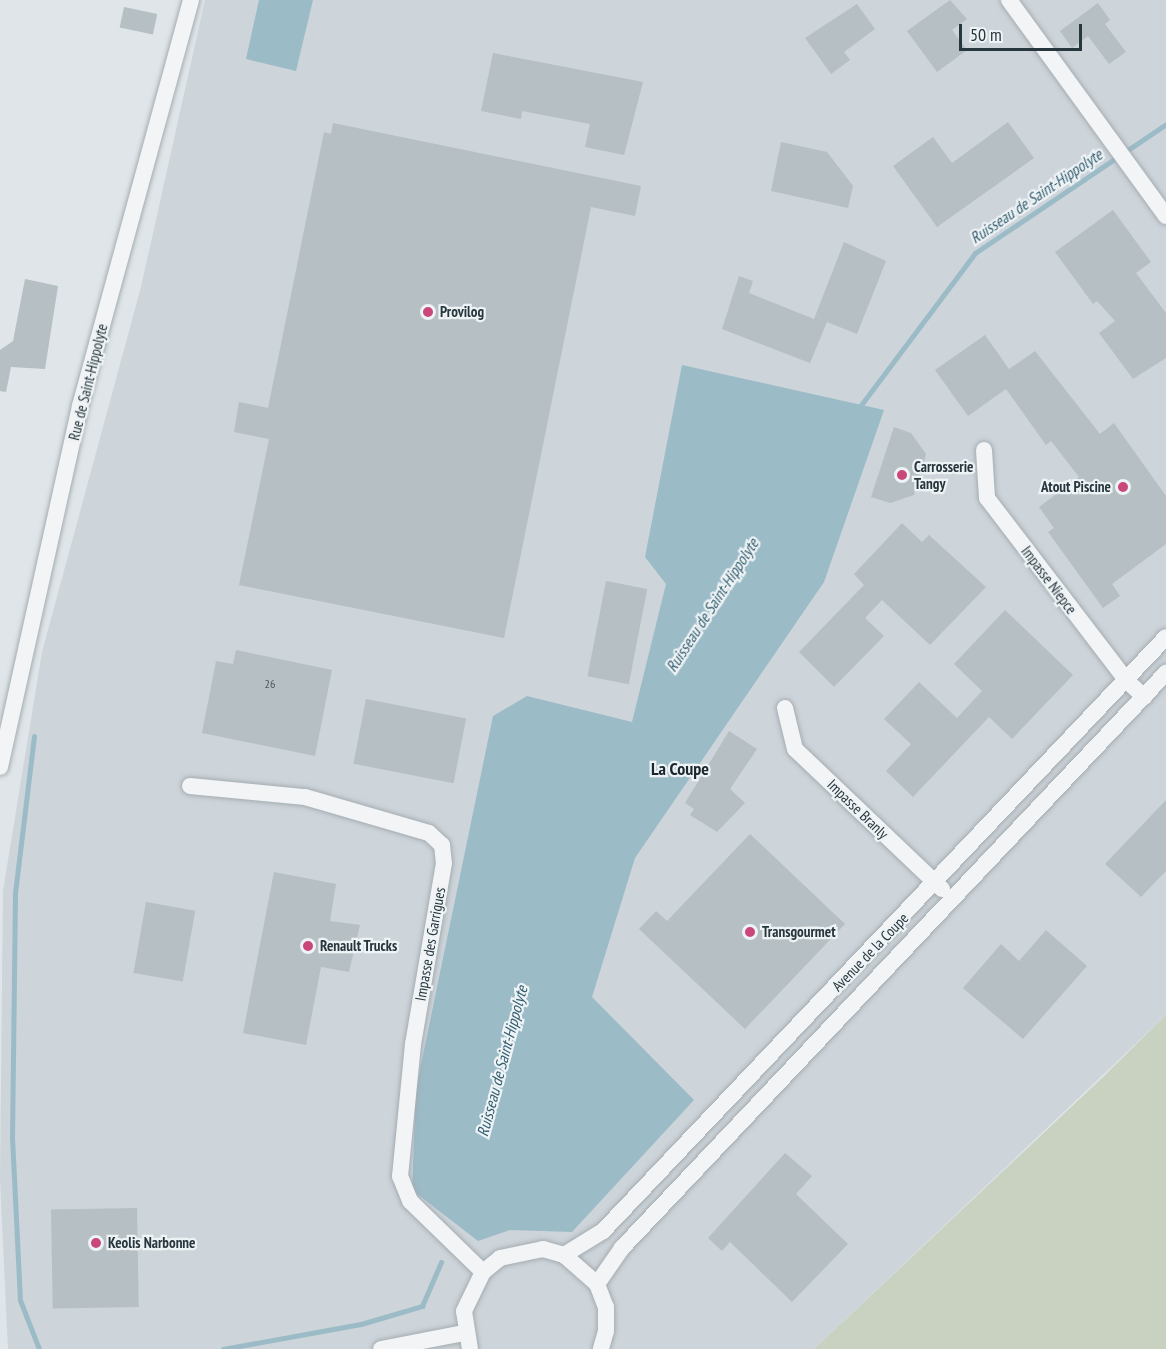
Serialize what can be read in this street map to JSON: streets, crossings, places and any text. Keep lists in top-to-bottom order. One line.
{"streets":{"street":["Rue de Saint-Hippolyte","Impasse Niepce","Impasse Branly","Impasse des Garrigues","Avenue de la Coupe"]},"crossings":[["Impasse Niepce","Avenue de la Coupe"],["Impasse Branly","Avenue de la Coupe"]],"districts":["La Coupe"],"water":["Ruisseau de Saint-Hippolyte"],"places":["Provilog","Carrosserie Tangy","Atout Piscine","Transgourmet","Renault Trucks","Keolis Narbonne"],"house_numbers":["26"],"scale_bar":"50 m"}
